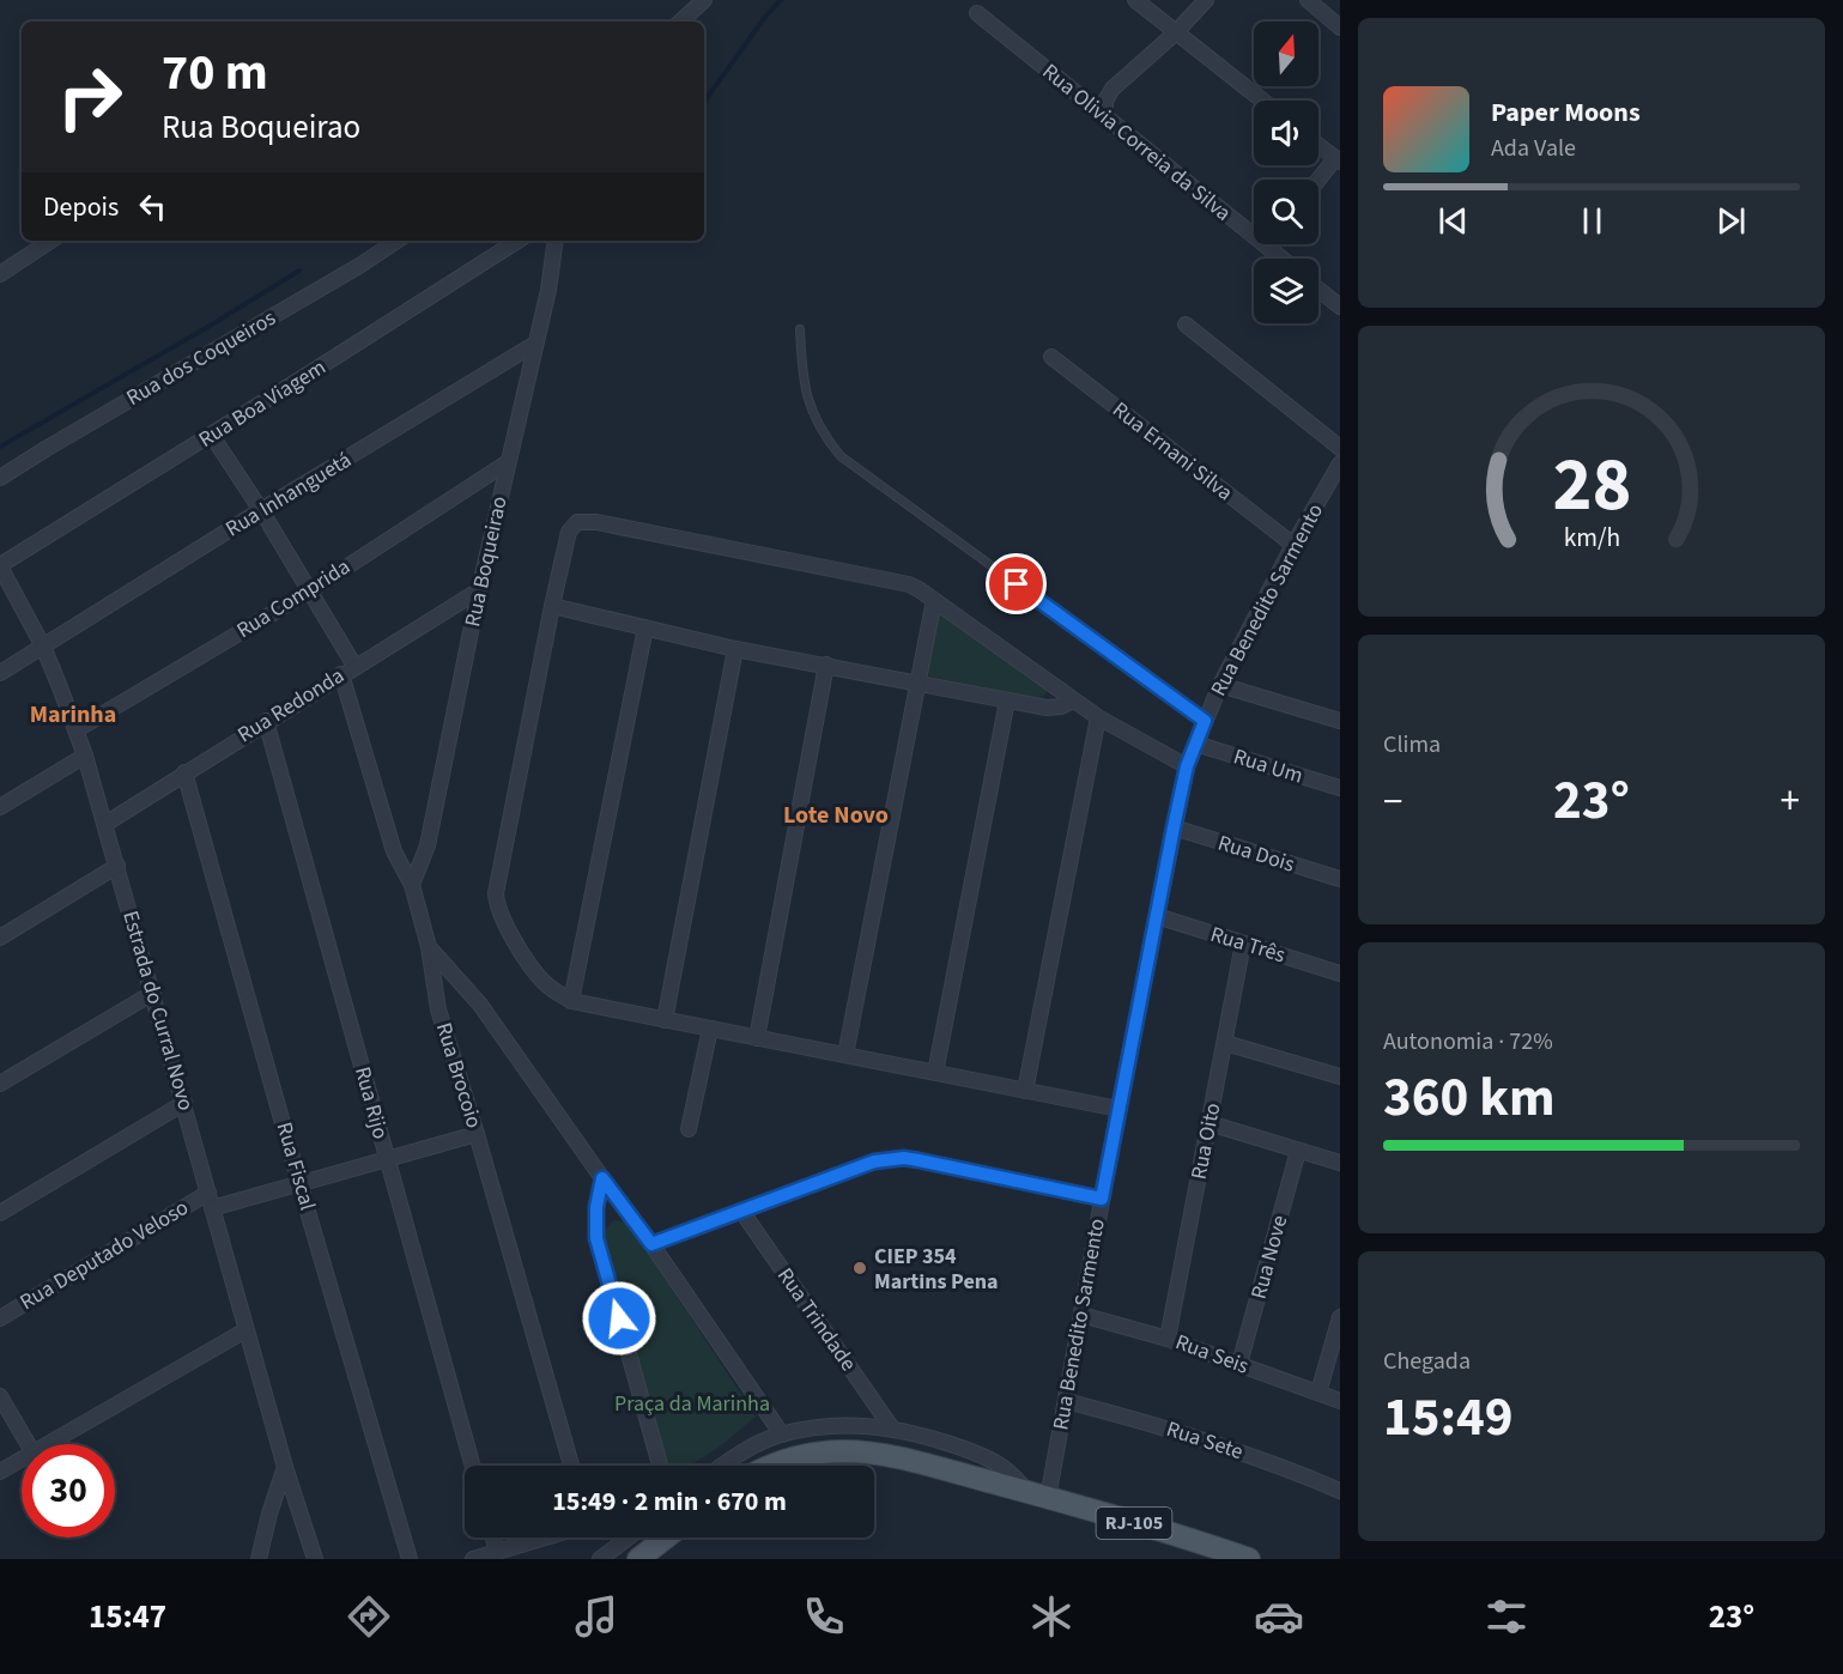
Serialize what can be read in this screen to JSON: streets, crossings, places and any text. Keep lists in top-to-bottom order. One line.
{"streets":{"main road":["RJ-105"],"street":["Rua Olivia Correia da Silva","Rua dos Coqueiros","Rua Boa Viagem","Rua Ernani Silva","Rua Inhanguetá","Rua Boqueirao","Rua Comprida","Rua Benedito Sarmento","Rua Redonda","Rua Um","Rua Dois","Rua Três","Estrada do Curral Novo","Rua Brocoio","Rua Rijo","Rua Oito","Rua Fiscal","Rua Deputado Veloso","Rua Nove","Rua Trindade","Rua Seis","Rua Sete"]},"crossings":[["Rua Boa Viagem","Estrada do Curral Novo"],["Rua Boa Viagem","Rua Brocoio"],["Rua Ernani Silva","Rua Benedito Sarmento"],["Rua Inhanguetá","Rua Boqueirao"],["Rua Inhanguetá","Estrada do Curral Novo"],["Rua Inhanguetá","Rua Brocoio"],["Rua Boqueirao","Rua Comprida"],["Rua Boqueirao","Rua Redonda"],["Rua Boqueirao","Rua Brocoio"],["Rua Comprida","Estrada do Curral Novo"],["Rua Comprida","Rua Brocoio"],["Rua Benedito Sarmento","Rua Um"],["Rua Benedito Sarmento","Rua Dois"],["Rua Benedito Sarmento","Rua Três"],["Rua Benedito Sarmento","Rua Seis"],["Rua Benedito Sarmento","Rua Sete"],["Rua Benedito Sarmento","RJ-105"],["Rua Redonda","Estrada do Curral Novo"],["Rua Redonda","Rua Brocoio"],["Rua Redonda","Rua Rijo"],["Rua Redonda","Rua Fiscal"],["Rua Três","Rua Oito"],["Estrada do Curral Novo","Rua Deputado Veloso"],["Rua Oito","Rua Seis"],["Rua Nove","Rua Seis"]],"districts":["Marinha","Lote Novo"],"parks":["Praça da Marinha"],"places":["CIEP 354 Martins Pena"],"north":"top","page":{"turn":["70 m","Rua Boqueirao"],"song":["Paper Moons","Ada Vale"],"then":"Depois","tile":["Clima",["Autonomia · 72%","360 km"],["Chegada","15:49"]],"heat":["−","23°","+"],"limit":"30","trip":"15:49 · 2 min · 670 m","tabs":["15:47","23°"],"gauge":["28","km/h"]}}
